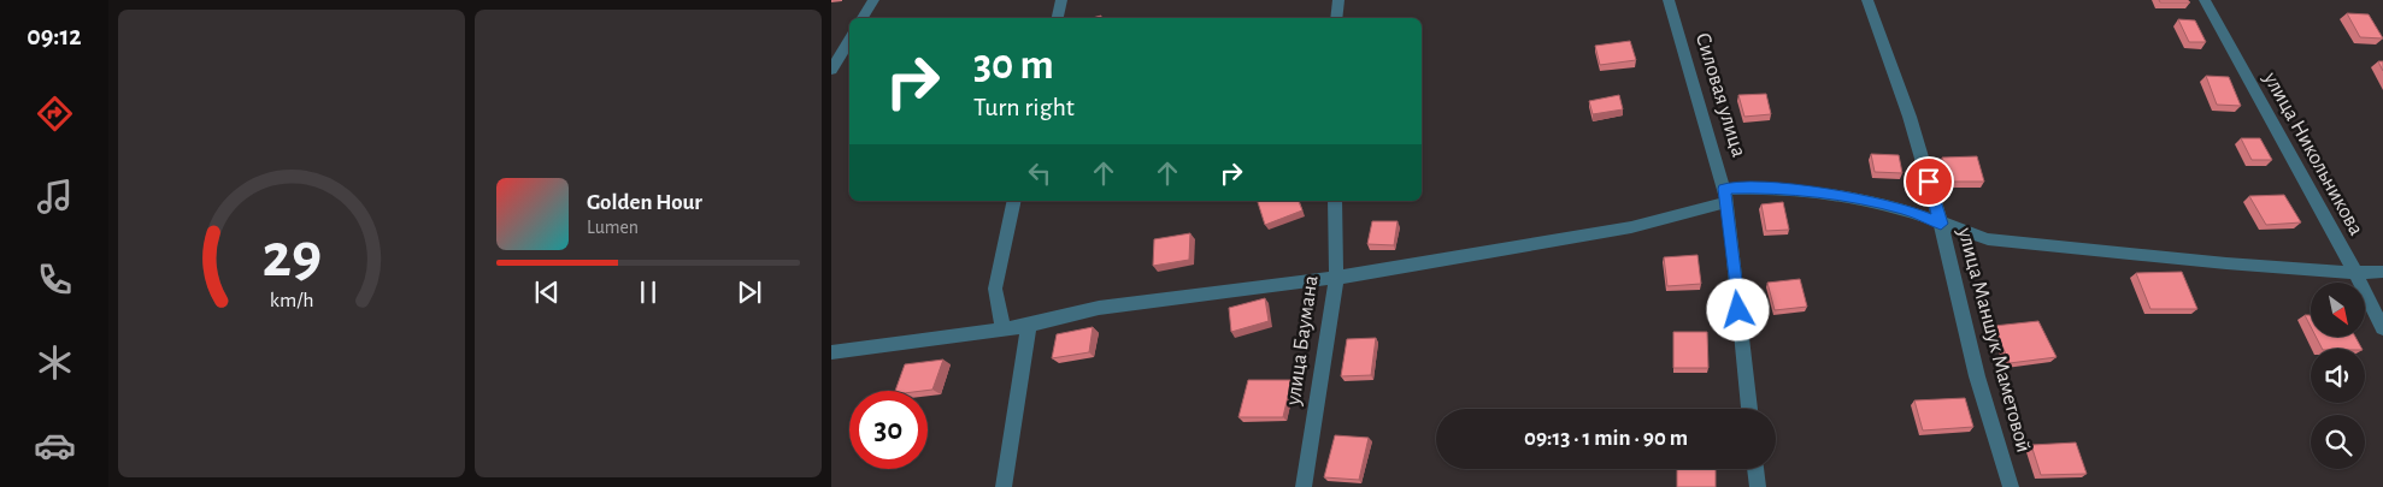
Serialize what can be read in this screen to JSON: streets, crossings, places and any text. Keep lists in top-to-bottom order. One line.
{"streets":{"street":["Силовая улица","улица Никольникова","улица Баумана","улица Маншук Маметовой"]},"north":"bottom right","page":{"tabs":"09:12","turn":["30 m","Turn right"],"song":["Golden Hour","Lumen"],"limit":"30","trip":"09:13 · 1 min · 90 m","gauge":["29","km/h"]}}
